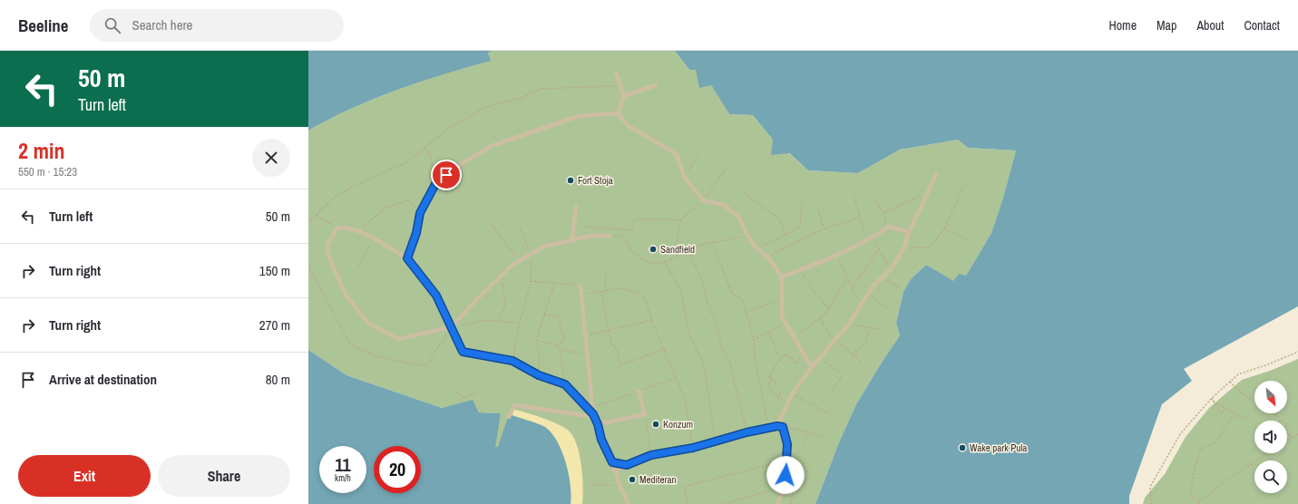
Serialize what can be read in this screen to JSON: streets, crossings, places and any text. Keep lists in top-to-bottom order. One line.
{"places":["Fort Stoja","Sandfield","Konzum","Wake park Pula","Mediteran"],"north":"bottom right","page":{"header":"Beeline","search":"Search here","nav":["Home","Map","About","Contact"],"turn":["50 m","Turn left"],"heading":["2 min","550 m · 15:23"],"list":[{"name":"Turn left","value":"50 m"},{"name":"Turn right","value":"150 m"},{"name":"Turn right","value":"270 m"},{"name":"Arrive at destination","value":"80 m"}],"speed":"11 km/h","limit":"20","buttons":["Exit","Share"]}}
